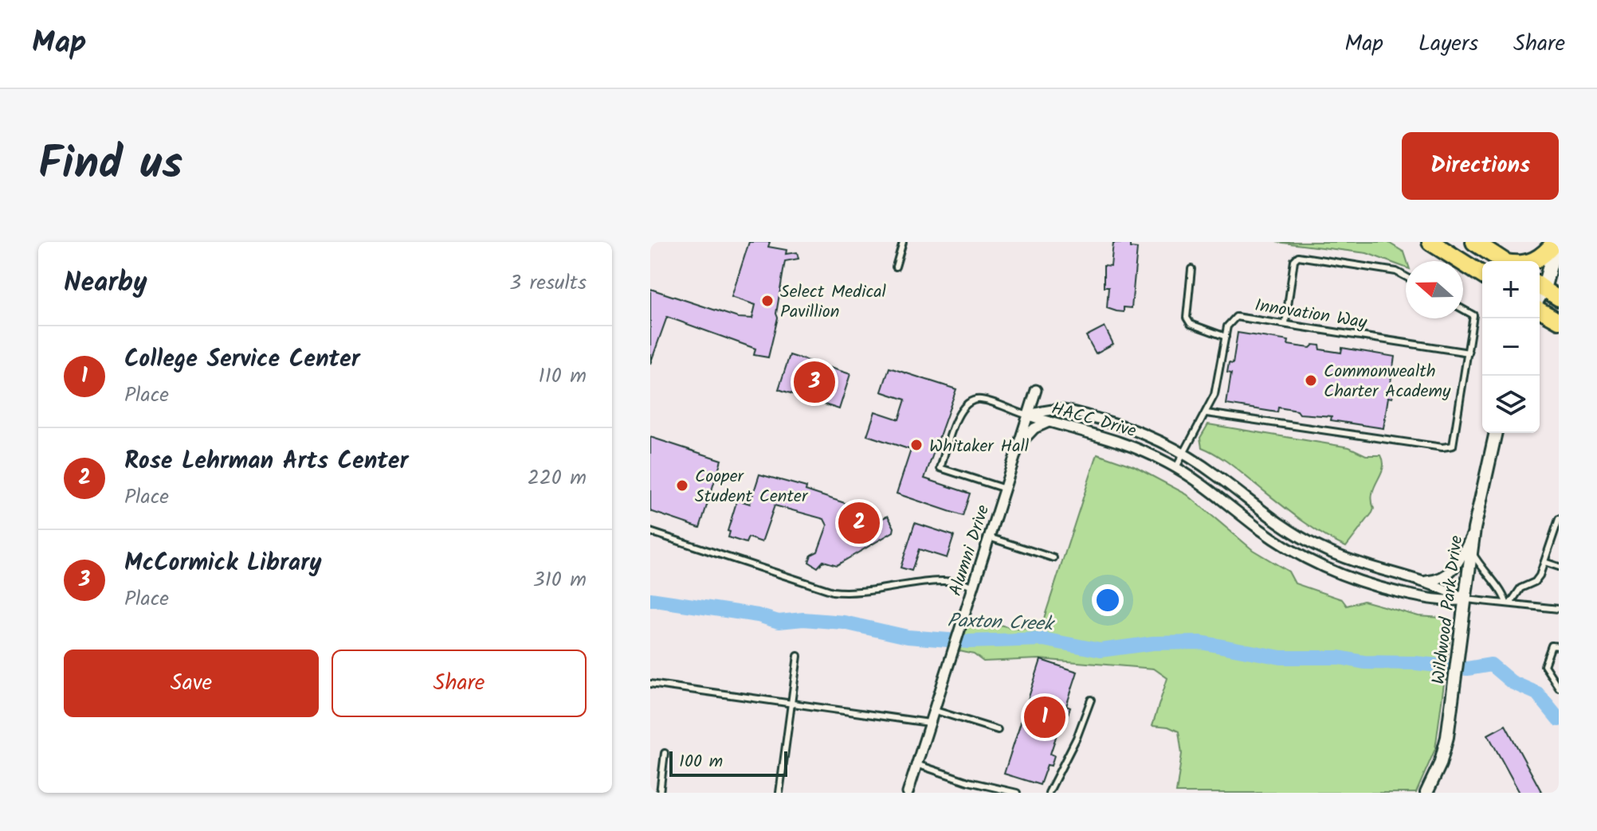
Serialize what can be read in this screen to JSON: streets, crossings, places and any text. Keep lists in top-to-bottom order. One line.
{"streets":{"street":["HACC Drive","Alumni Drive","Wildwood Park Drive"],"lane":["Innovation Way"]},"crossings":[["HACC Drive","Alumni Drive"],["HACC Drive","Wildwood Park Drive"]],"water":["Paxton Creek"],"places":["Select Medical Pavillion","Commonwealth Charter Academy","Whitaker Hall","Cooper Student Center"],"scale_bar":"100 m","north":"left","page":{"header":"Map","nav":["Map","Layers","Share"],"title":"Find us","buttons":["Directions",["Save","Share"]],"heading":["Nearby","3 results"],"map_buttons":["+","−"],"list":[{"mark":"1","name":"College Service Center","note":"Place","value":"110 m"},{"mark":"2","name":"Rose Lehrman Arts Center","note":"Place","value":"220 m"},{"mark":"3","name":"McCormick Library","note":"Place","value":"310 m"}],"pins":["3","2","1"],"scale":"100 m"}}
